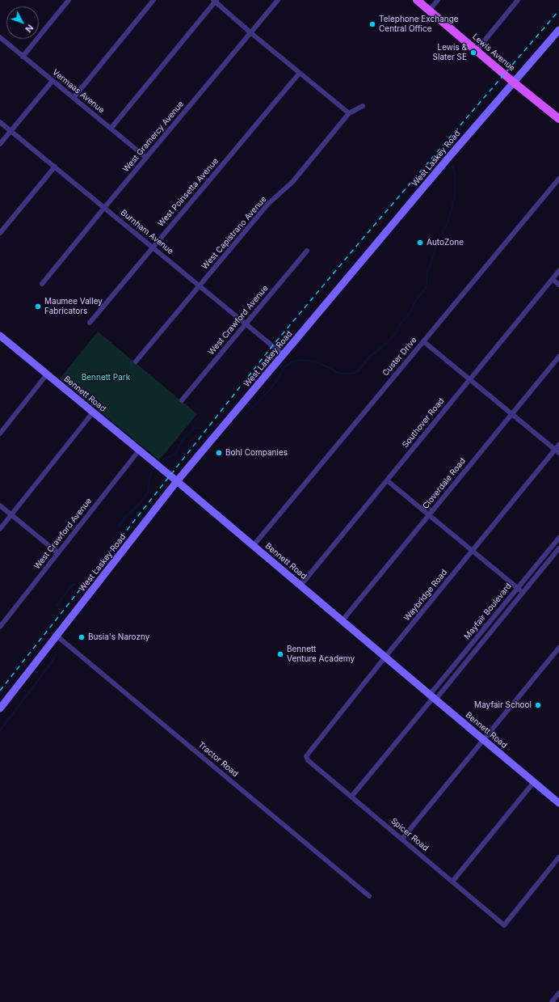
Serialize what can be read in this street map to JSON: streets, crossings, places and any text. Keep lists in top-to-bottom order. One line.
{"streets":{"main road":["Lewis Avenue","West Laskey Road","Bennett Road"],"street":["Vermaas Avenue","West Gramercy Avenue","West Poinsetta Avenue","Burnham Avenue","West Capistrano Avenue","West Crawford Avenue","Custer Drive","Southover Road","Cloverdale Road","Waybridge Road","Mayfair Boulevard","Tractor Road","Spicer Road"]},"crossings":[["Lewis Avenue","West Laskey Road"],["Vermaas Avenue","West Gramercy Avenue"],["West Gramercy Avenue","Burnham Avenue"],["West Laskey Road","Burnham Avenue"],["West Laskey Road","Bennett Road"],["West Laskey Road","Tractor Road"],["West Poinsetta Avenue","Burnham Avenue"],["Burnham Avenue","West Capistrano Avenue"],["Burnham Avenue","West Crawford Avenue"],["West Crawford Avenue","Bennett Road"],["Custer Drive","Bennett Road"],["Bennett Road","Southover Road"],["Bennett Road","Cloverdale Road"],["Bennett Road","Waybridge Road"],["Bennett Road","Mayfair Boulevard"],["Waybridge Road","Spicer Road"],["Mayfair Boulevard","Spicer Road"]],"parks":["Bennett Park"],"places":["Telephone Exchange Central Office","Lewis & Slater SE","AutoZone","Maumee Valley Fabricators","Bohl Companies","Busia's Narozny","Bennett Venture Academy","Mayfair School"],"north":"bottom right"}
